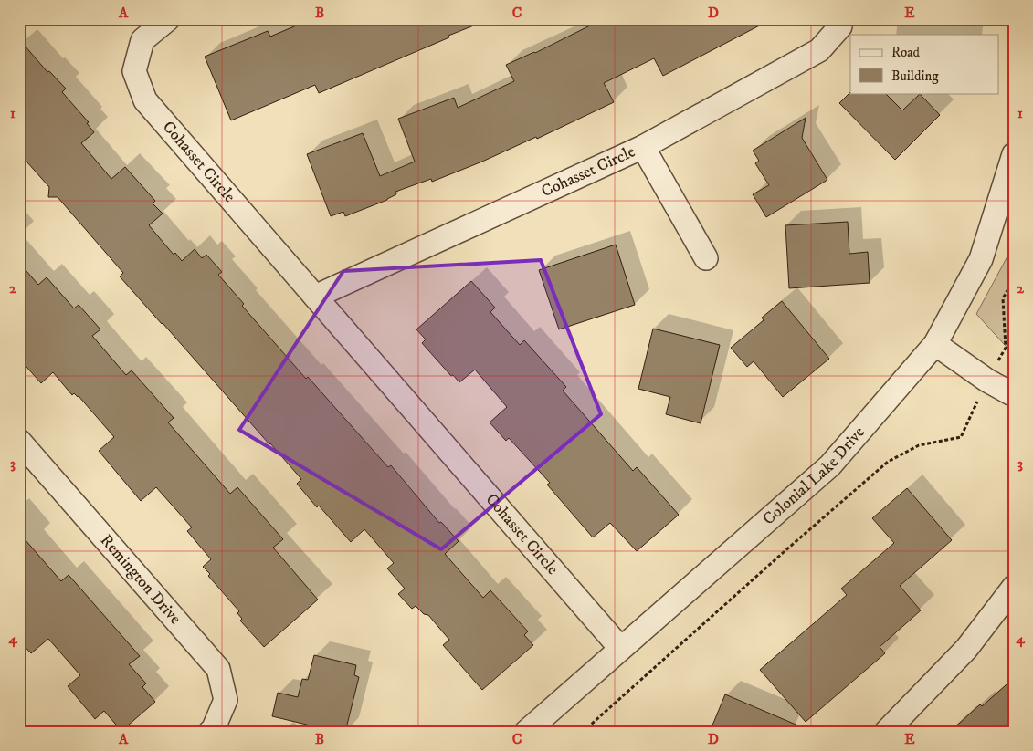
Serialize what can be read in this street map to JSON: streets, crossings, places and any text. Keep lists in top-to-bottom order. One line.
{"streets":{"street":["Cohasset Circle","Colonial Lake Drive","Remington Drive"]},"crossings":[["Cohasset Circle","Colonial Lake Drive"]],"legend":["Road","Building"],"grid":{"columns":["A","B","C","D","E"],"rows":["1","2","3","4"]}}
